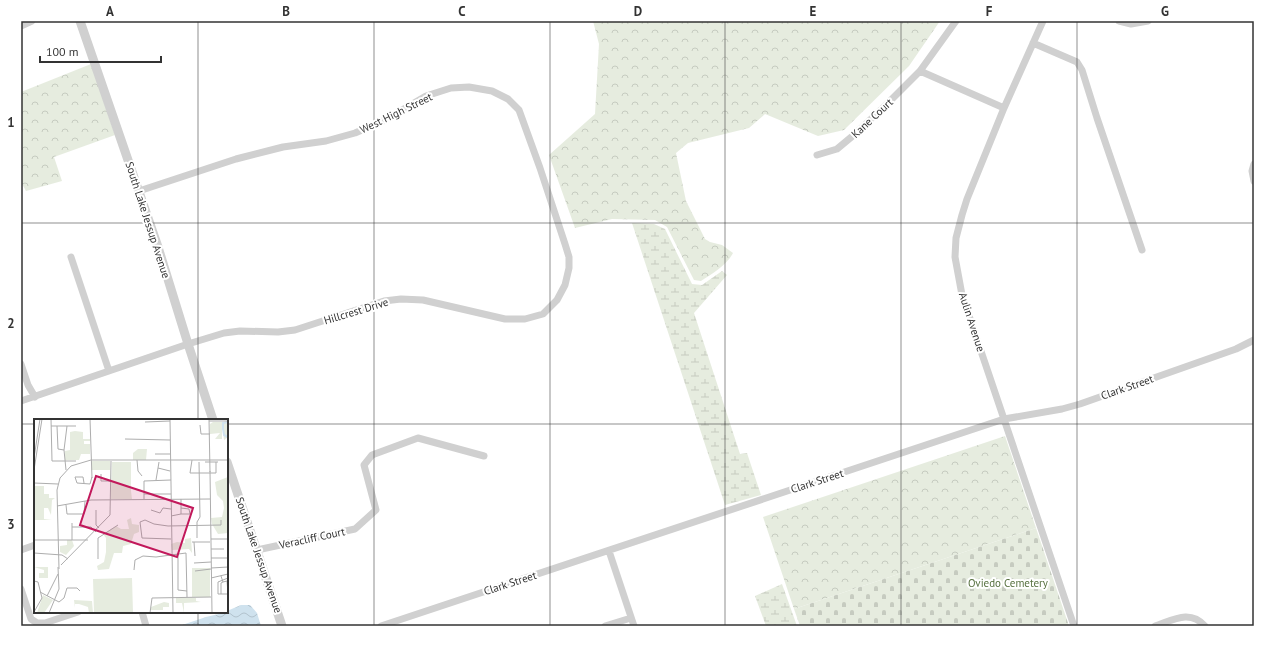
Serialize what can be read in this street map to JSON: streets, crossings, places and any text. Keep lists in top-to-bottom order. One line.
{"streets":{"street":["West High Street","Kane Court","South Lake Jessup Avenue","Hillcrest Drive","Aulin Avenue","Clark Street","Veracliff Court"]},"crossings":[["West High Street","South Lake Jessup Avenue"],["West High Street","Hillcrest Drive"],["South Lake Jessup Avenue","Hillcrest Drive"],["South Lake Jessup Avenue","Veracliff Court"],["Aulin Avenue","Clark Street"]],"parks":["Oviedo Cemetery"],"scale_bar":"100 m","grid":{"columns":["A","B","C","D","E","F","G"],"rows":["1","2","3"]}}
